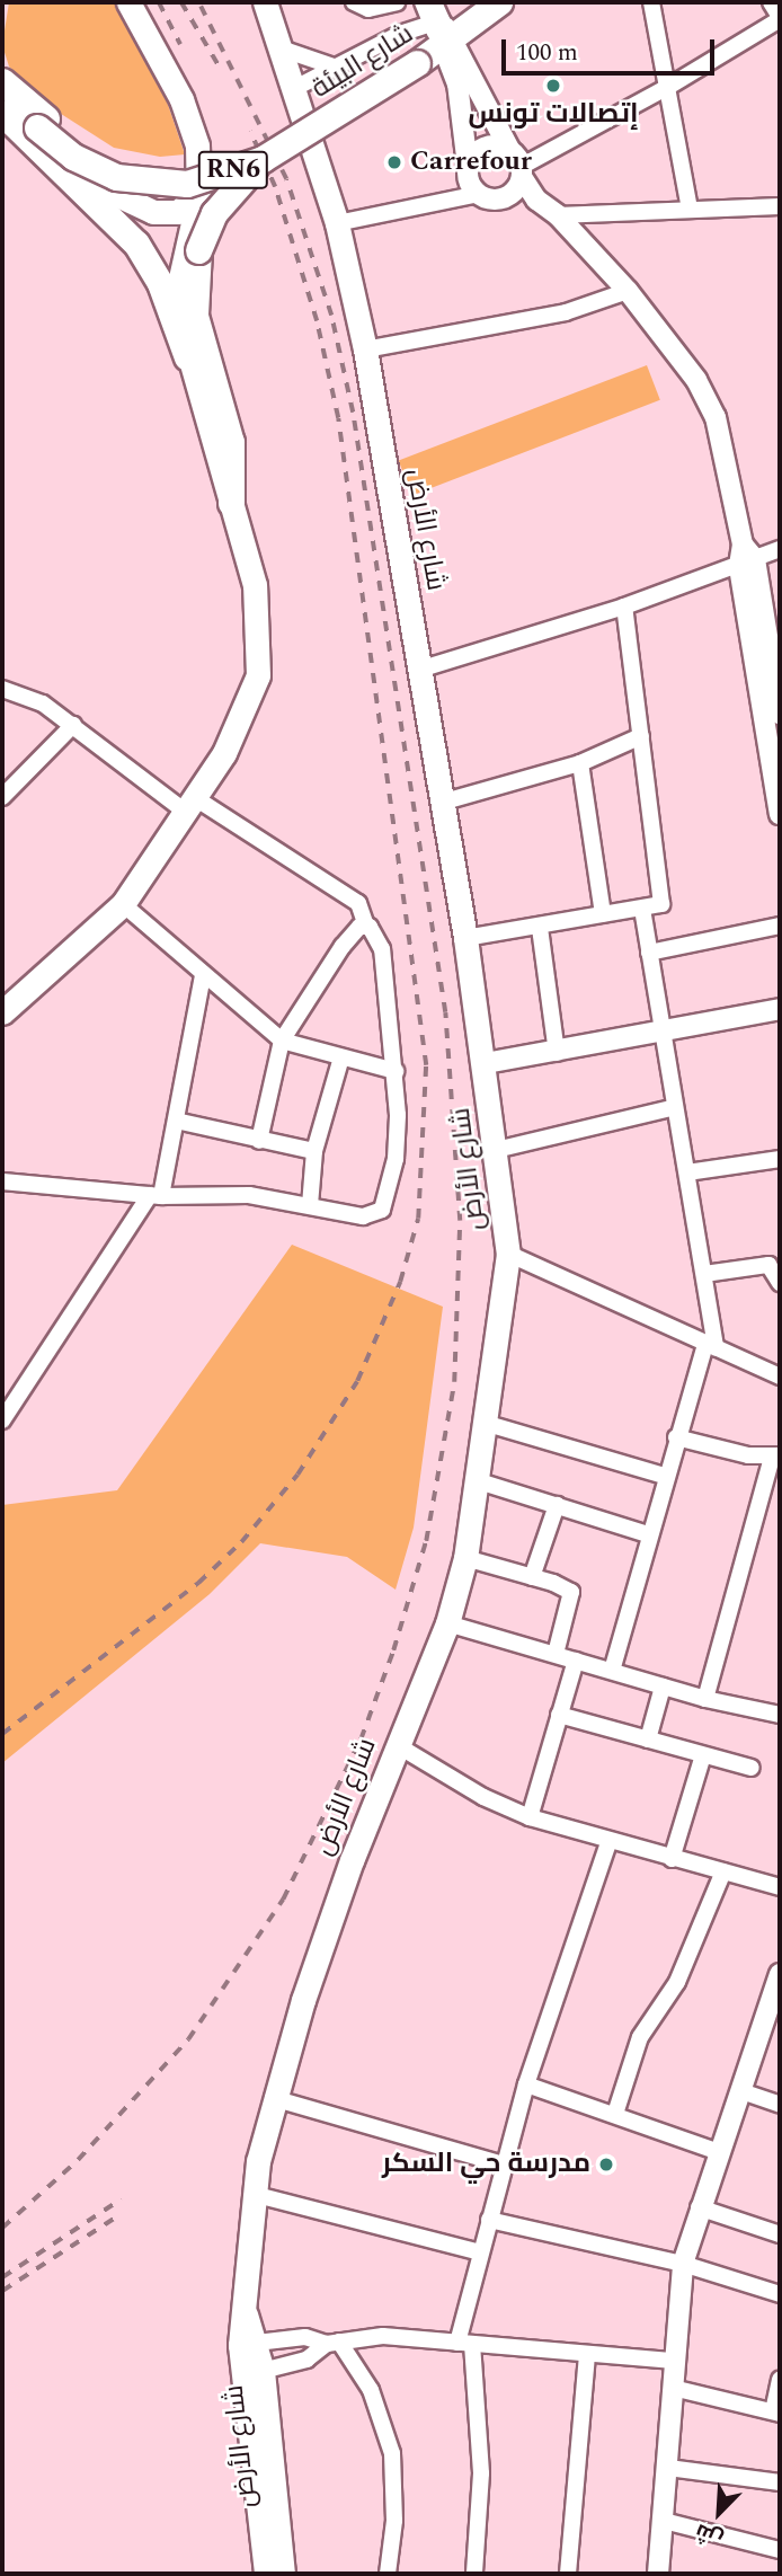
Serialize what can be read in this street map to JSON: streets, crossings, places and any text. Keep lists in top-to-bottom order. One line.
{"streets":{"main road":["شارع البيئة","RN6","شارع الأرض"]},"places":["إتصالات تونس","Carrefour","مدرسة حي السكر"],"scale_bar":"100 m","north":"bottom left"}
